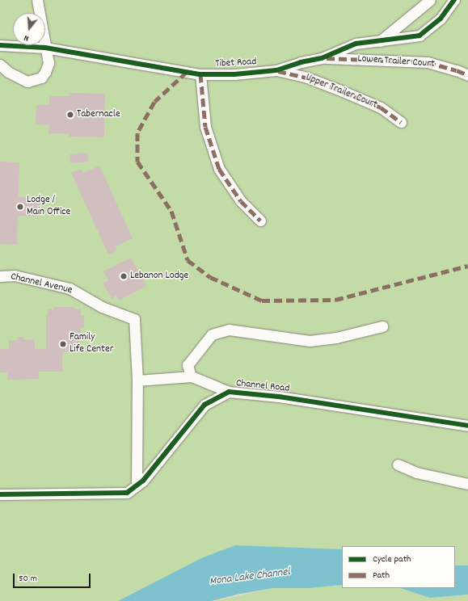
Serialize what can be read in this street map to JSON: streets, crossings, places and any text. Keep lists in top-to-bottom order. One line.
{"streets":{"street":["Lower Trailer Court","Tibet Road","Upper Trailer Court","Channel Avenue","Channel Road"]},"crossings":[["Lower Trailer Court","Tibet Road"],["Tibet Road","Upper Trailer Court"]],"water":["Mona Lake Channel"],"places":["Tabernacle","Lodge / Main Office","Lebanon Lodge","Family Life Center"],"legend":["Cycle path","Path"],"scale_bar":"50 m","north":"bottom"}
